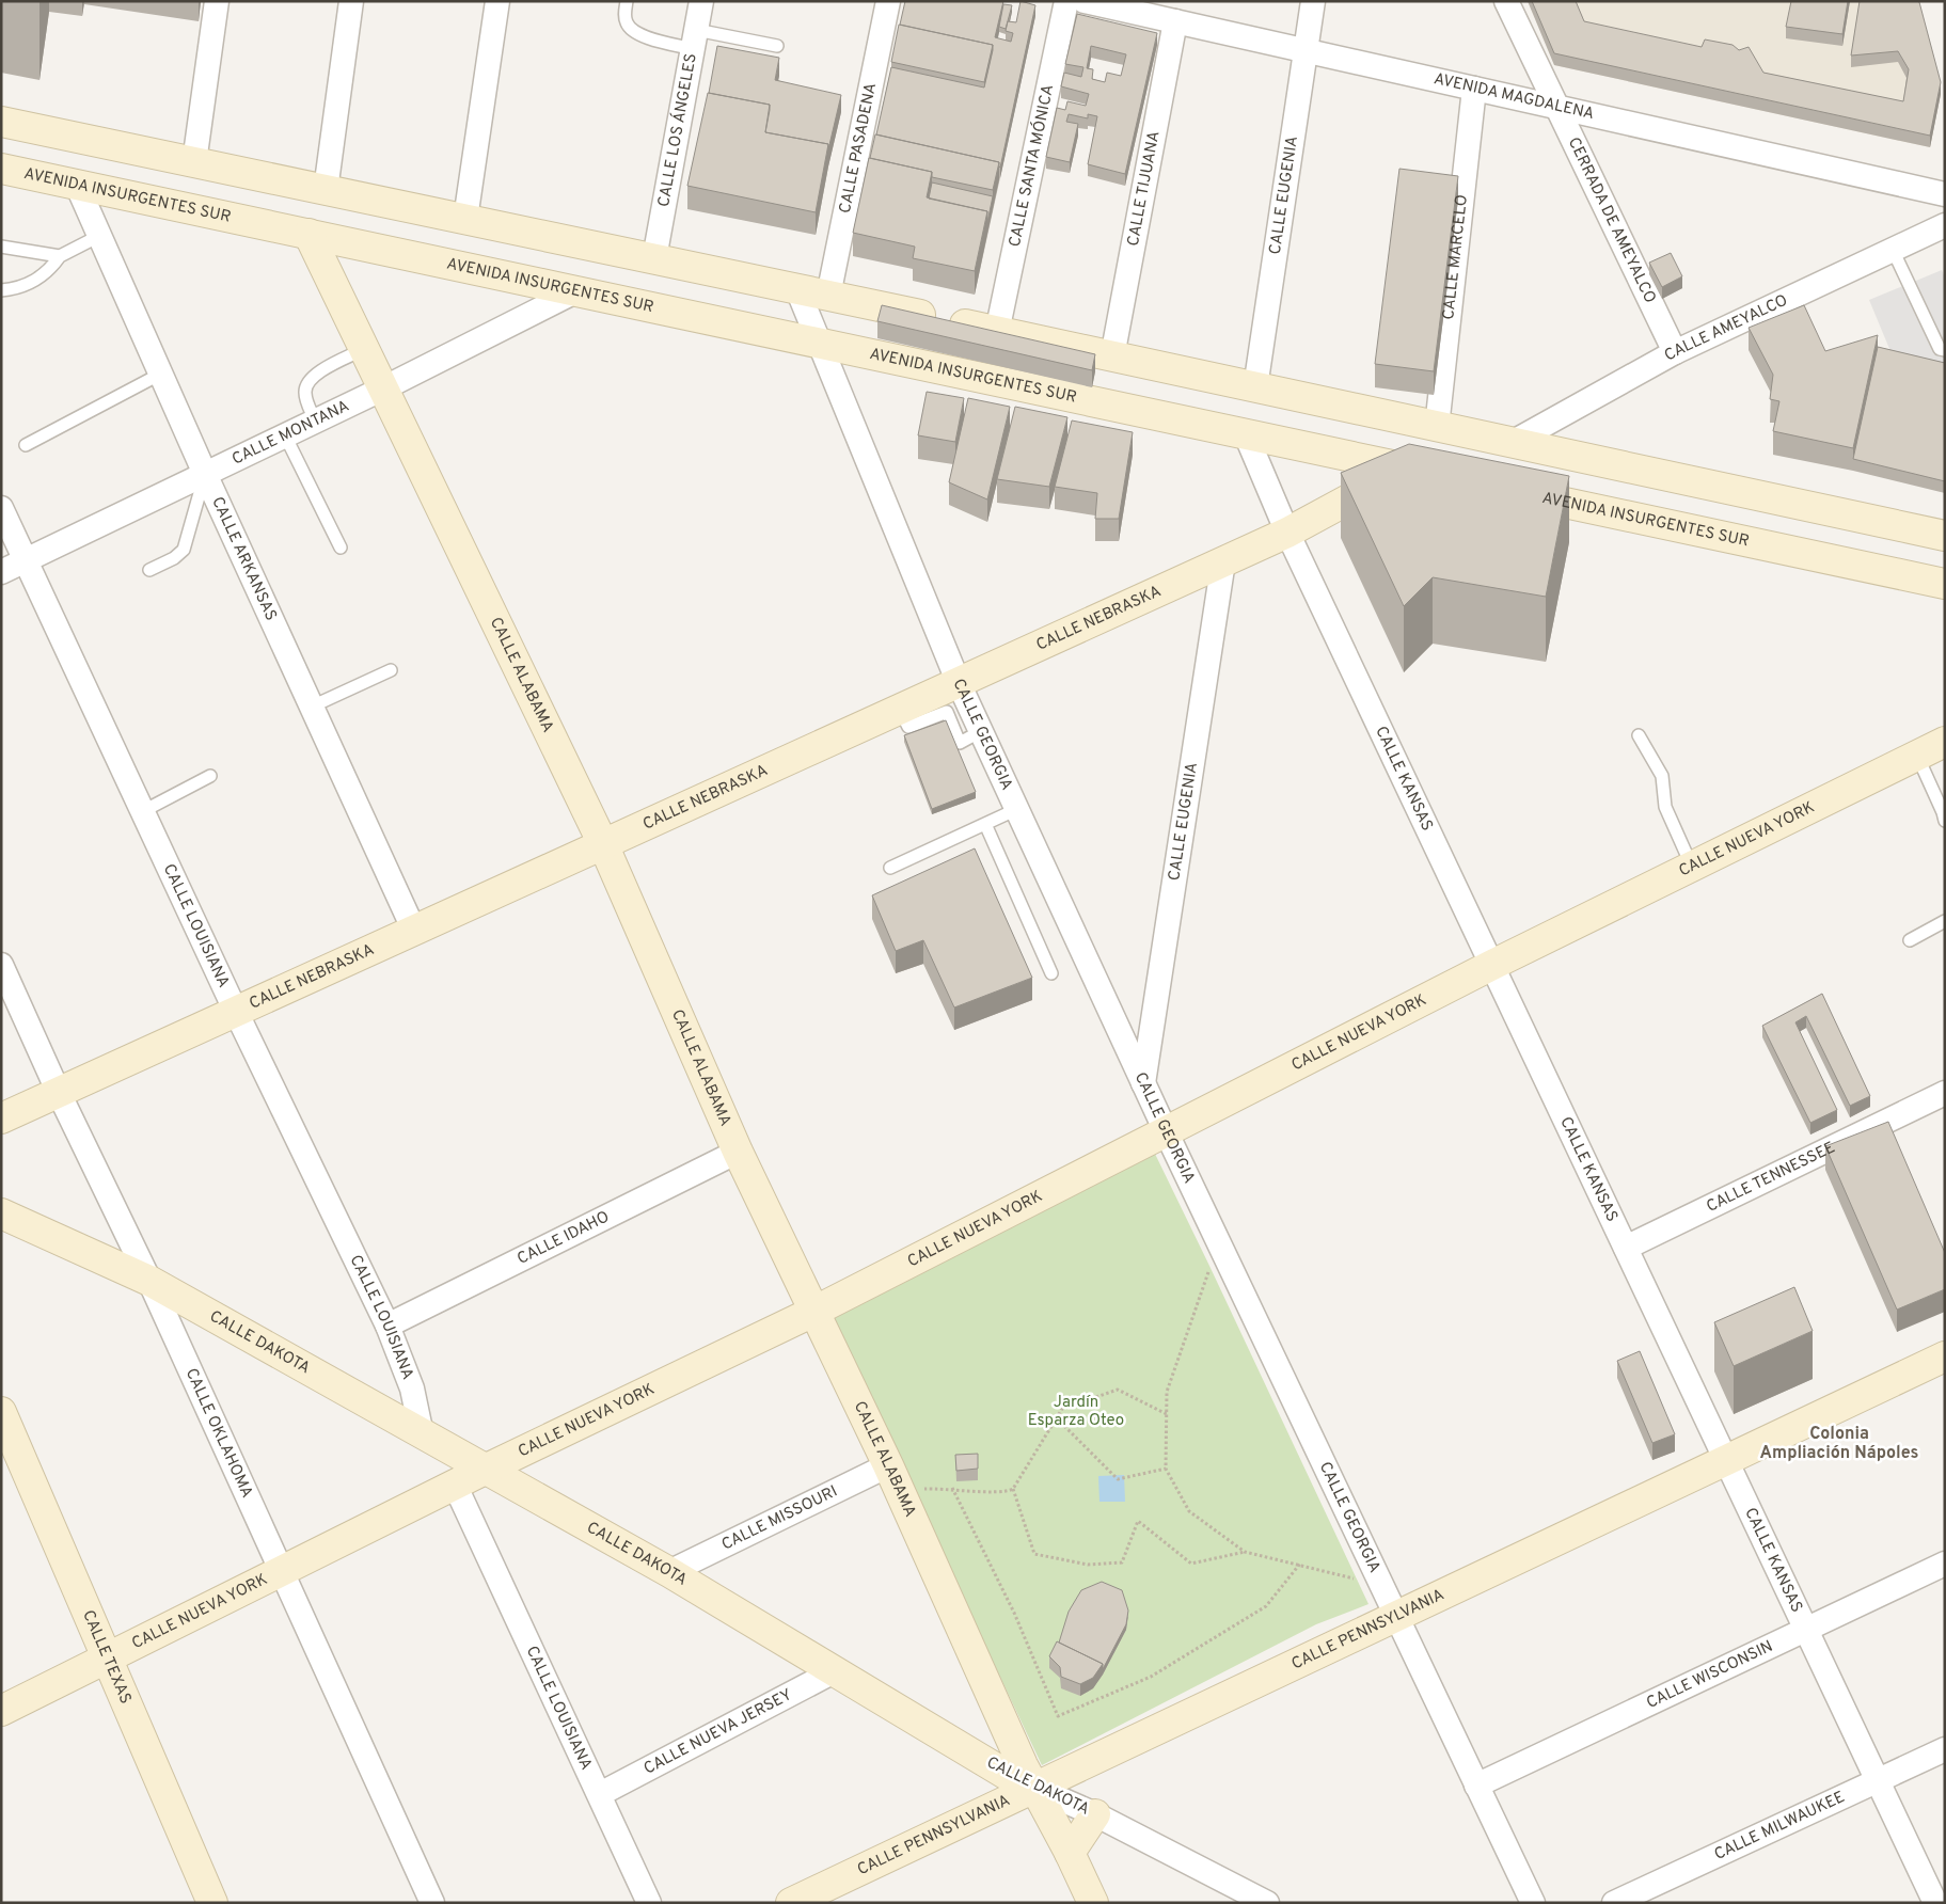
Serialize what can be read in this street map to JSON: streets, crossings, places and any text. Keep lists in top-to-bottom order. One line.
{"streets":{"street":["AVENIDA MAGDALENA","CALLE LOS ÁNGELES","CALLE PASADENA","CALLE SANTA MÓNICA","CALLE TIJUANA","CALLE EUGENIA","AVENIDA INSURGENTES SUR","CERRADA DE AMEYALCO","CALLE MARCELO","CALLE AMEYALCO","CALLE MONTANA","CALLE ARKANSAS","CALLE NEBRASKA","CALLE ALABAMA","CALLE GEORGIA","CALLE KANSAS","CALLE NUEVA YORK","CALLE LOUISIANA","CALLE TENNESSEE","CALLE IDAHO","CALLE DAKOTA","CALLE OKLAHOMA","CALLE MISSOURI","CALLE PENNSYLVANIA","CALLE TEXAS","CALLE WISCONSIN","CALLE NUEVA JERSEY","CALLE MILWAUKEE"]},"crossings":[["AVENIDA MAGDALENA","CALLE TIJUANA"],["AVENIDA MAGDALENA","CALLE EUGENIA"],["AVENIDA MAGDALENA","CERRADA DE AMEYALCO"],["AVENIDA MAGDALENA","CALLE MARCELO"],["CALLE EUGENIA","CALLE NEBRASKA"],["CALLE EUGENIA","CALLE GEORGIA"],["AVENIDA INSURGENTES SUR","CALLE MONTANA"],["AVENIDA INSURGENTES SUR","CALLE ARKANSAS"],["AVENIDA INSURGENTES SUR","CALLE NEBRASKA"],["AVENIDA INSURGENTES SUR","CALLE ALABAMA"],["AVENIDA INSURGENTES SUR","CALLE GEORGIA"],["AVENIDA INSURGENTES SUR","CALLE KANSAS"],["CERRADA DE AMEYALCO","CALLE AMEYALCO"],["CALLE MONTANA","CALLE ARKANSAS"],["CALLE MONTANA","CALLE ALABAMA"],["CALLE MONTANA","CALLE LOUISIANA"],["CALLE ARKANSAS","CALLE NEBRASKA"],["CALLE NEBRASKA","CALLE ALABAMA"],["CALLE NEBRASKA","CALLE GEORGIA"],["CALLE NEBRASKA","CALLE KANSAS"],["CALLE NEBRASKA","CALLE LOUISIANA"],["CALLE NEBRASKA","CALLE OKLAHOMA"],["CALLE ALABAMA","CALLE NUEVA YORK"],["CALLE ALABAMA","CALLE IDAHO"],["CALLE ALABAMA","CALLE DAKOTA"],["CALLE ALABAMA","CALLE MISSOURI"],["CALLE ALABAMA","CALLE PENNSYLVANIA"],["CALLE GEORGIA","CALLE NUEVA YORK"],["CALLE GEORGIA","CALLE PENNSYLVANIA"],["CALLE GEORGIA","CALLE WISCONSIN"],["CALLE KANSAS","CALLE NUEVA YORK"],["CALLE KANSAS","CALLE TENNESSEE"],["CALLE KANSAS","CALLE PENNSYLVANIA"],["CALLE KANSAS","CALLE WISCONSIN"],["CALLE KANSAS","CALLE MILWAUKEE"],["CALLE NUEVA YORK","CALLE LOUISIANA"],["CALLE NUEVA YORK","CALLE DAKOTA"],["CALLE NUEVA YORK","CALLE OKLAHOMA"],["CALLE NUEVA YORK","CALLE TEXAS"],["CALLE LOUISIANA","CALLE IDAHO"],["CALLE LOUISIANA","CALLE DAKOTA"],["CALLE LOUISIANA","CALLE NUEVA JERSEY"],["CALLE DAKOTA","CALLE OKLAHOMA"],["CALLE DAKOTA","CALLE MISSOURI"],["CALLE DAKOTA","CALLE PENNSYLVANIA"],["CALLE DAKOTA","CALLE NUEVA JERSEY"]],"districts":["Colonia Ampliación Nápoles"],"parks":["Jardín Esparza Oteo"]}
